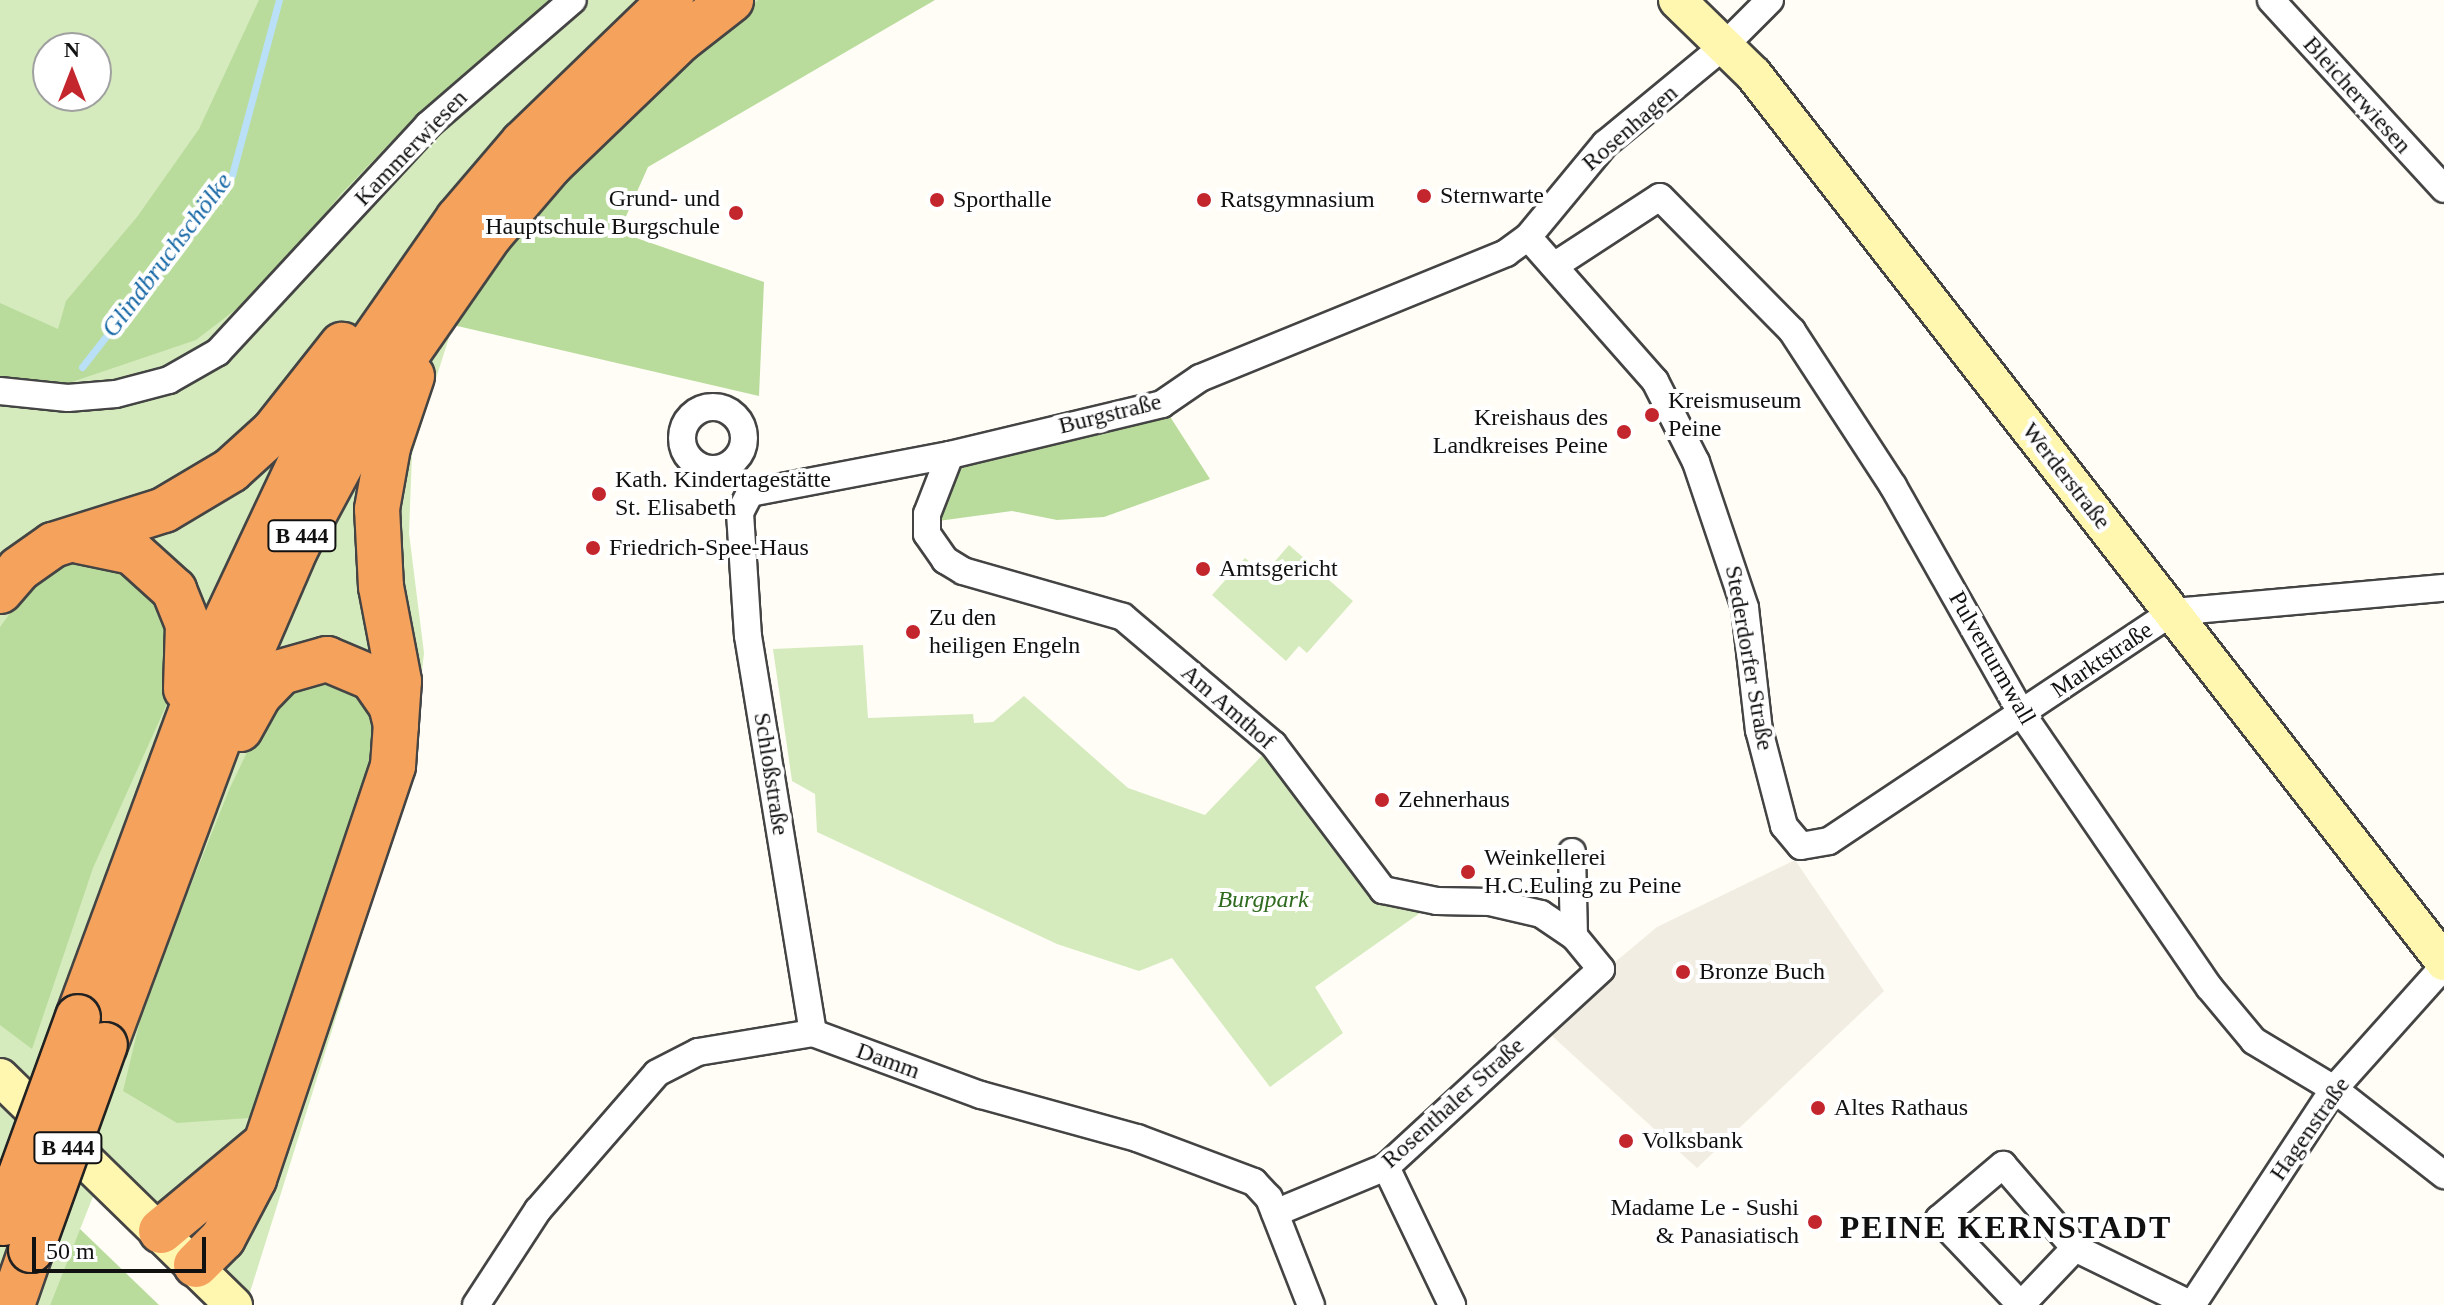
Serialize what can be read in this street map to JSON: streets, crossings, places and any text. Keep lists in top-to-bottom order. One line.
{"streets":{"highway":["B 444"],"street":["Bleicherwiesen","Rosenhagen","Kammerwiesen","Burgstraße","Werderstraße","Stederdorfer Straße","Pulverturmwall","Marktstraße","Am Amthof","Schloßstraße","Damm","Rosenthaler Straße","Hagenstraße"]},"crossings":[["Rosenhagen","Burgstraße"],["Rosenhagen","Werderstraße"],["Rosenhagen","Stederdorfer Straße"],["Burgstraße","Am Amthof"],["Burgstraße","Schloßstraße"],["Werderstraße","Marktstraße"],["Werderstraße","Hagenstraße"],["Stederdorfer Straße","Pulverturmwall"],["Stederdorfer Straße","Marktstraße"],["Pulverturmwall","Marktstraße"],["Pulverturmwall","Hagenstraße"],["Am Amthof","Rosenthaler Straße"],["Schloßstraße","Damm"],["Damm","Rosenthaler Straße"]],"districts":["PEINE KERNSTADT"],"water":["Glindbruchschölke"],"parks":["Burgpark"],"places":["Sternwarte","Sporthalle","Ratsgymnasium","Grund- und Hauptschule Burgschule","Kreismuseum Peine","Kreishaus des Landkreises Peine","Kath. Kindertagestätte St. Elisabeth","Friedrich-Spee-Haus","Amtsgericht","Zu den heiligen Engeln","Zehnerhaus","Weinkellerei H.C.Euling zu Peine","Bronze Buch","Altes Rathaus","Volksbank","Madame Le - Sushi & Panasiatisch"],"scale_bar":"50 m","north":"top"}
